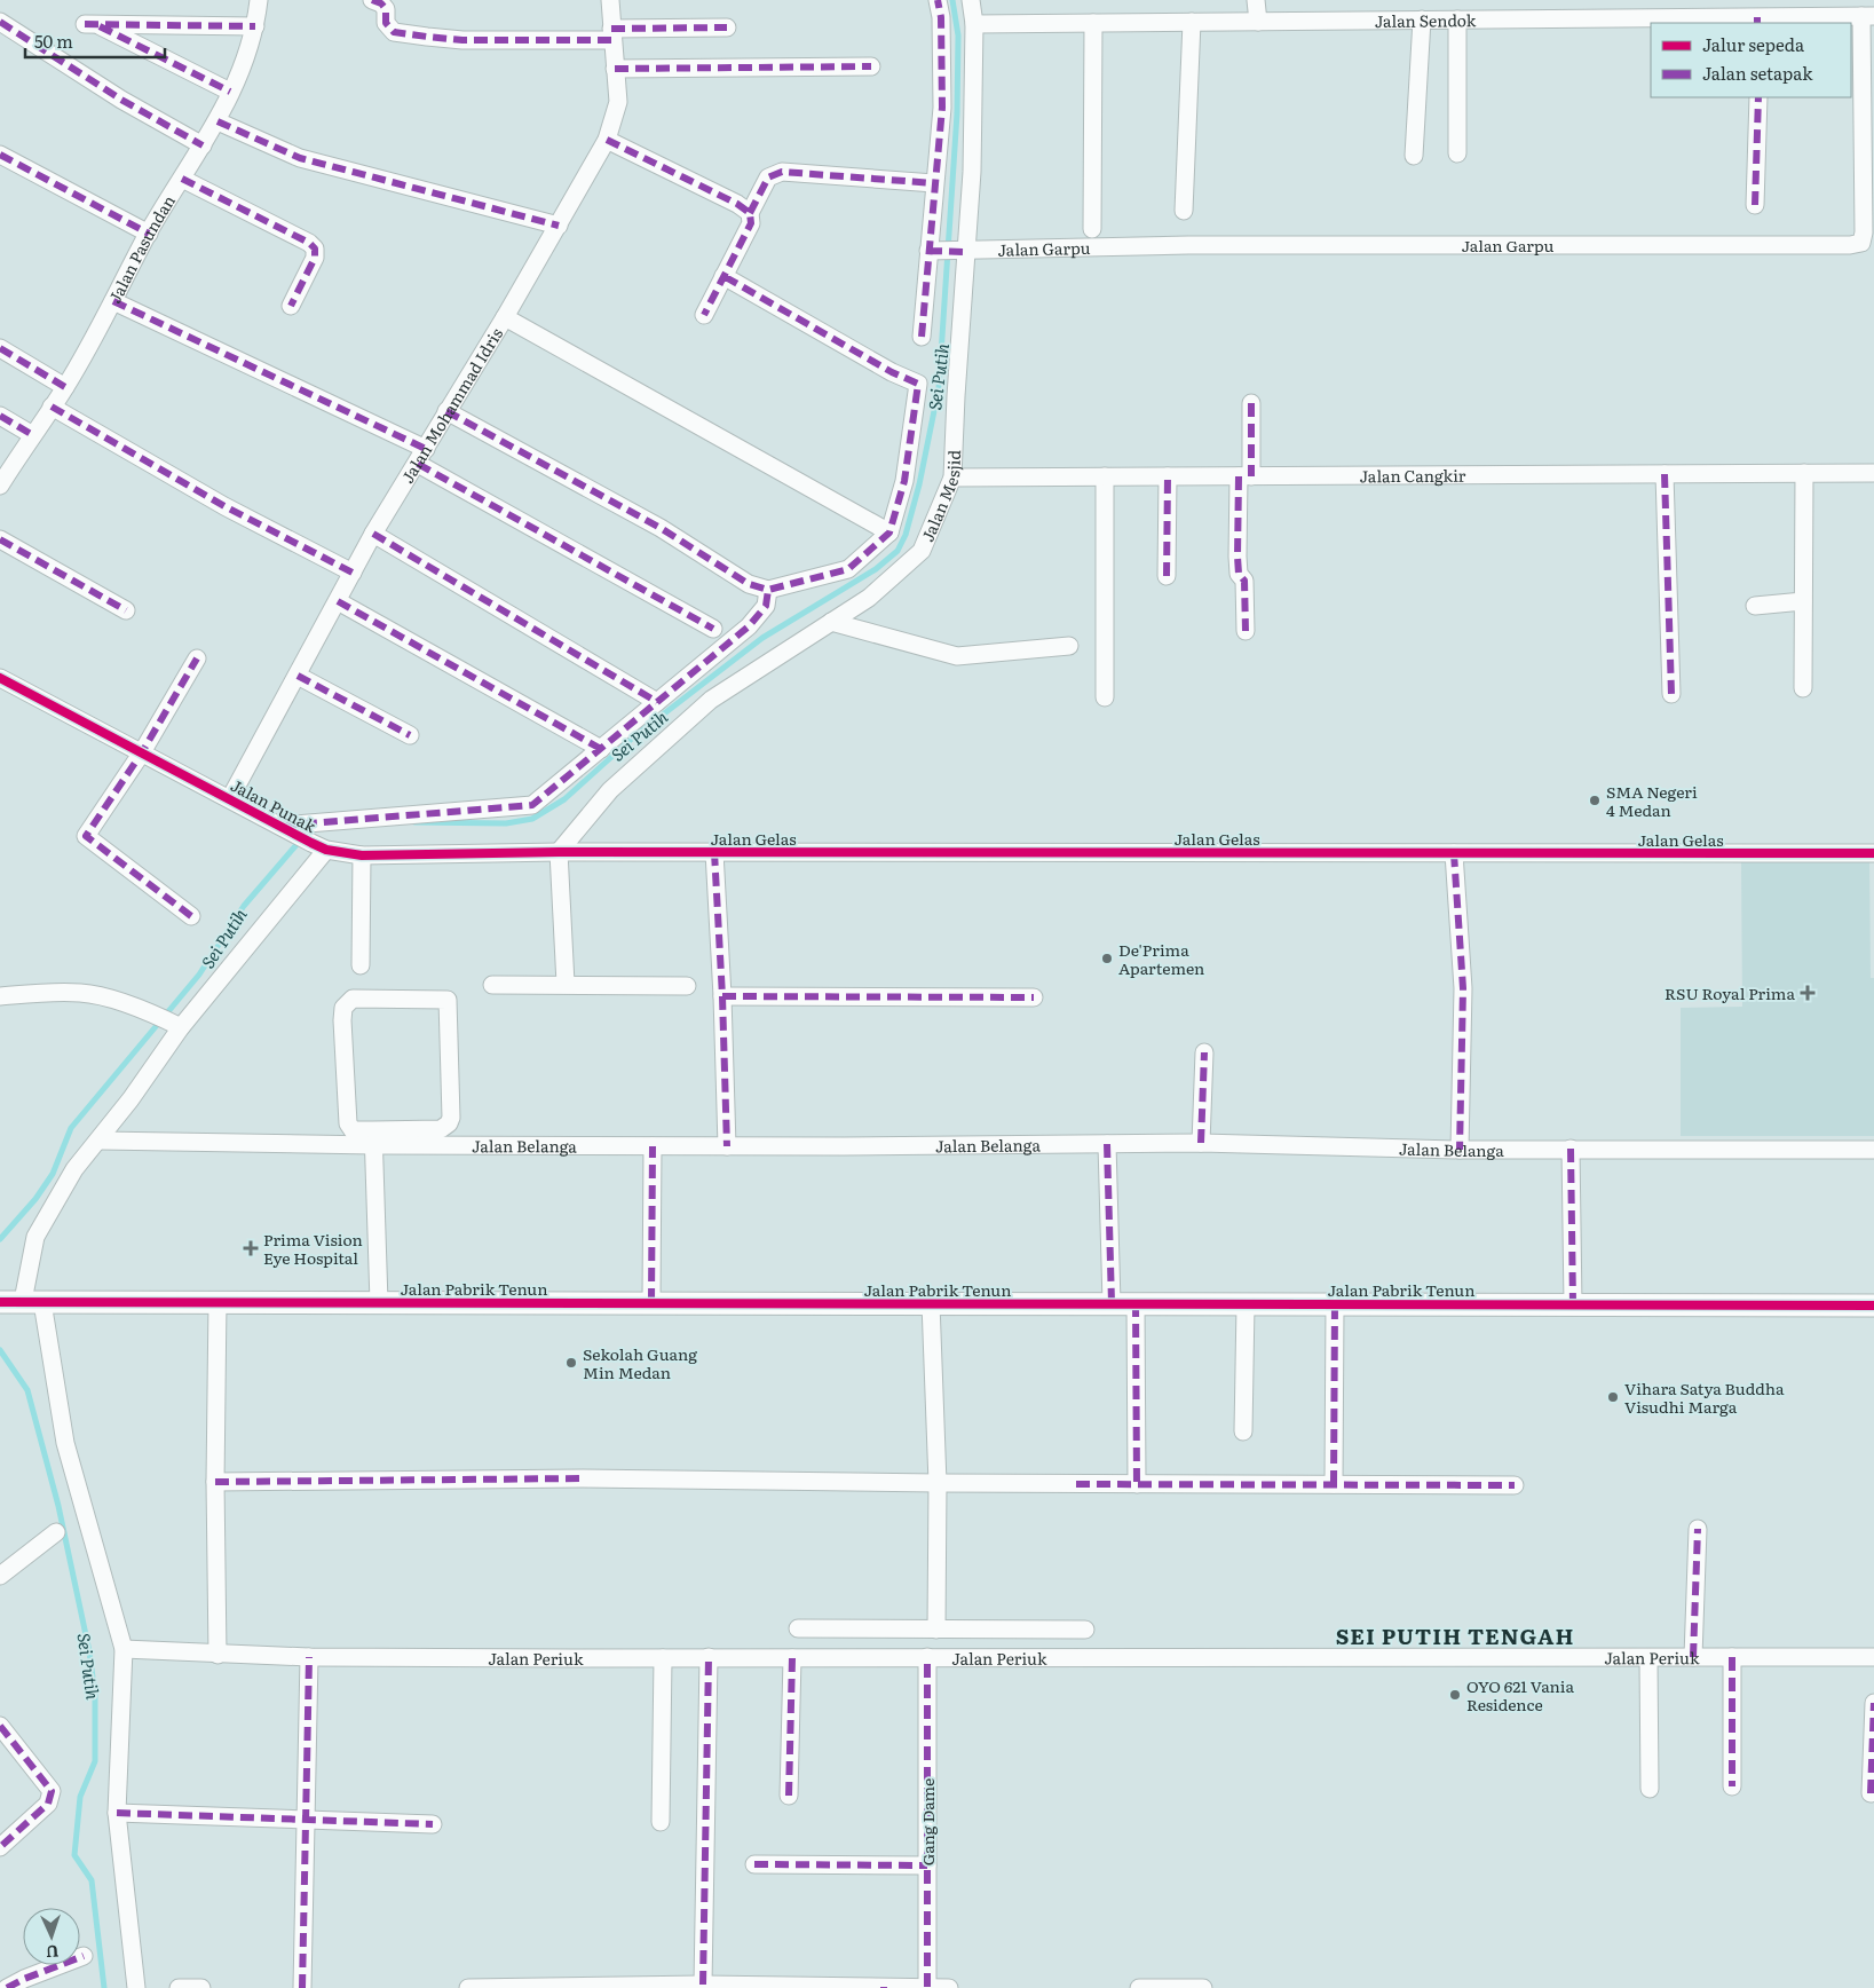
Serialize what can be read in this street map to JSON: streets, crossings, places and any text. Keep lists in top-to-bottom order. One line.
{"streets":{"street":["Jalan Sendok","Jalan Garpu","Jalan Pasundan","Jalan Mohammad Idris","Jalan Cangkir","Jalan Mesjid","Jalan Punak","Jalan Gelas","Jalan Belanga","Jalan Pabrik Tenun","Jalan Periuk","Gang Dame"]},"crossings":[["Jalan Sendok","Jalan Garpu"],["Jalan Sendok","Jalan Mesjid"],["Jalan Garpu","Jalan Mesjid"],["Jalan Mohammad Idris","Jalan Punak"],["Jalan Cangkir","Jalan Mesjid"],["Jalan Mesjid","Jalan Punak"],["Jalan Mesjid","Jalan Gelas"],["Jalan Punak","Jalan Gelas"],["Jalan Periuk","Gang Dame"]],"districts":["SEI PUTIH TENGAH"],"water":["Sei Putih"],"places":{"other":["SMA Negeri 4 Medan","De'Prima Apartemen","Sekolah Guang Min Medan","Vihara Satya Buddha Visudhi Marga","OYO 621 Vania Residence"],"health":["RSU Royal Prima","Prima Vision Eye Hospital"]},"legend":["Jalur sepeda","Jalan setapak"],"scale_bar":"50 m","north":"bottom"}
